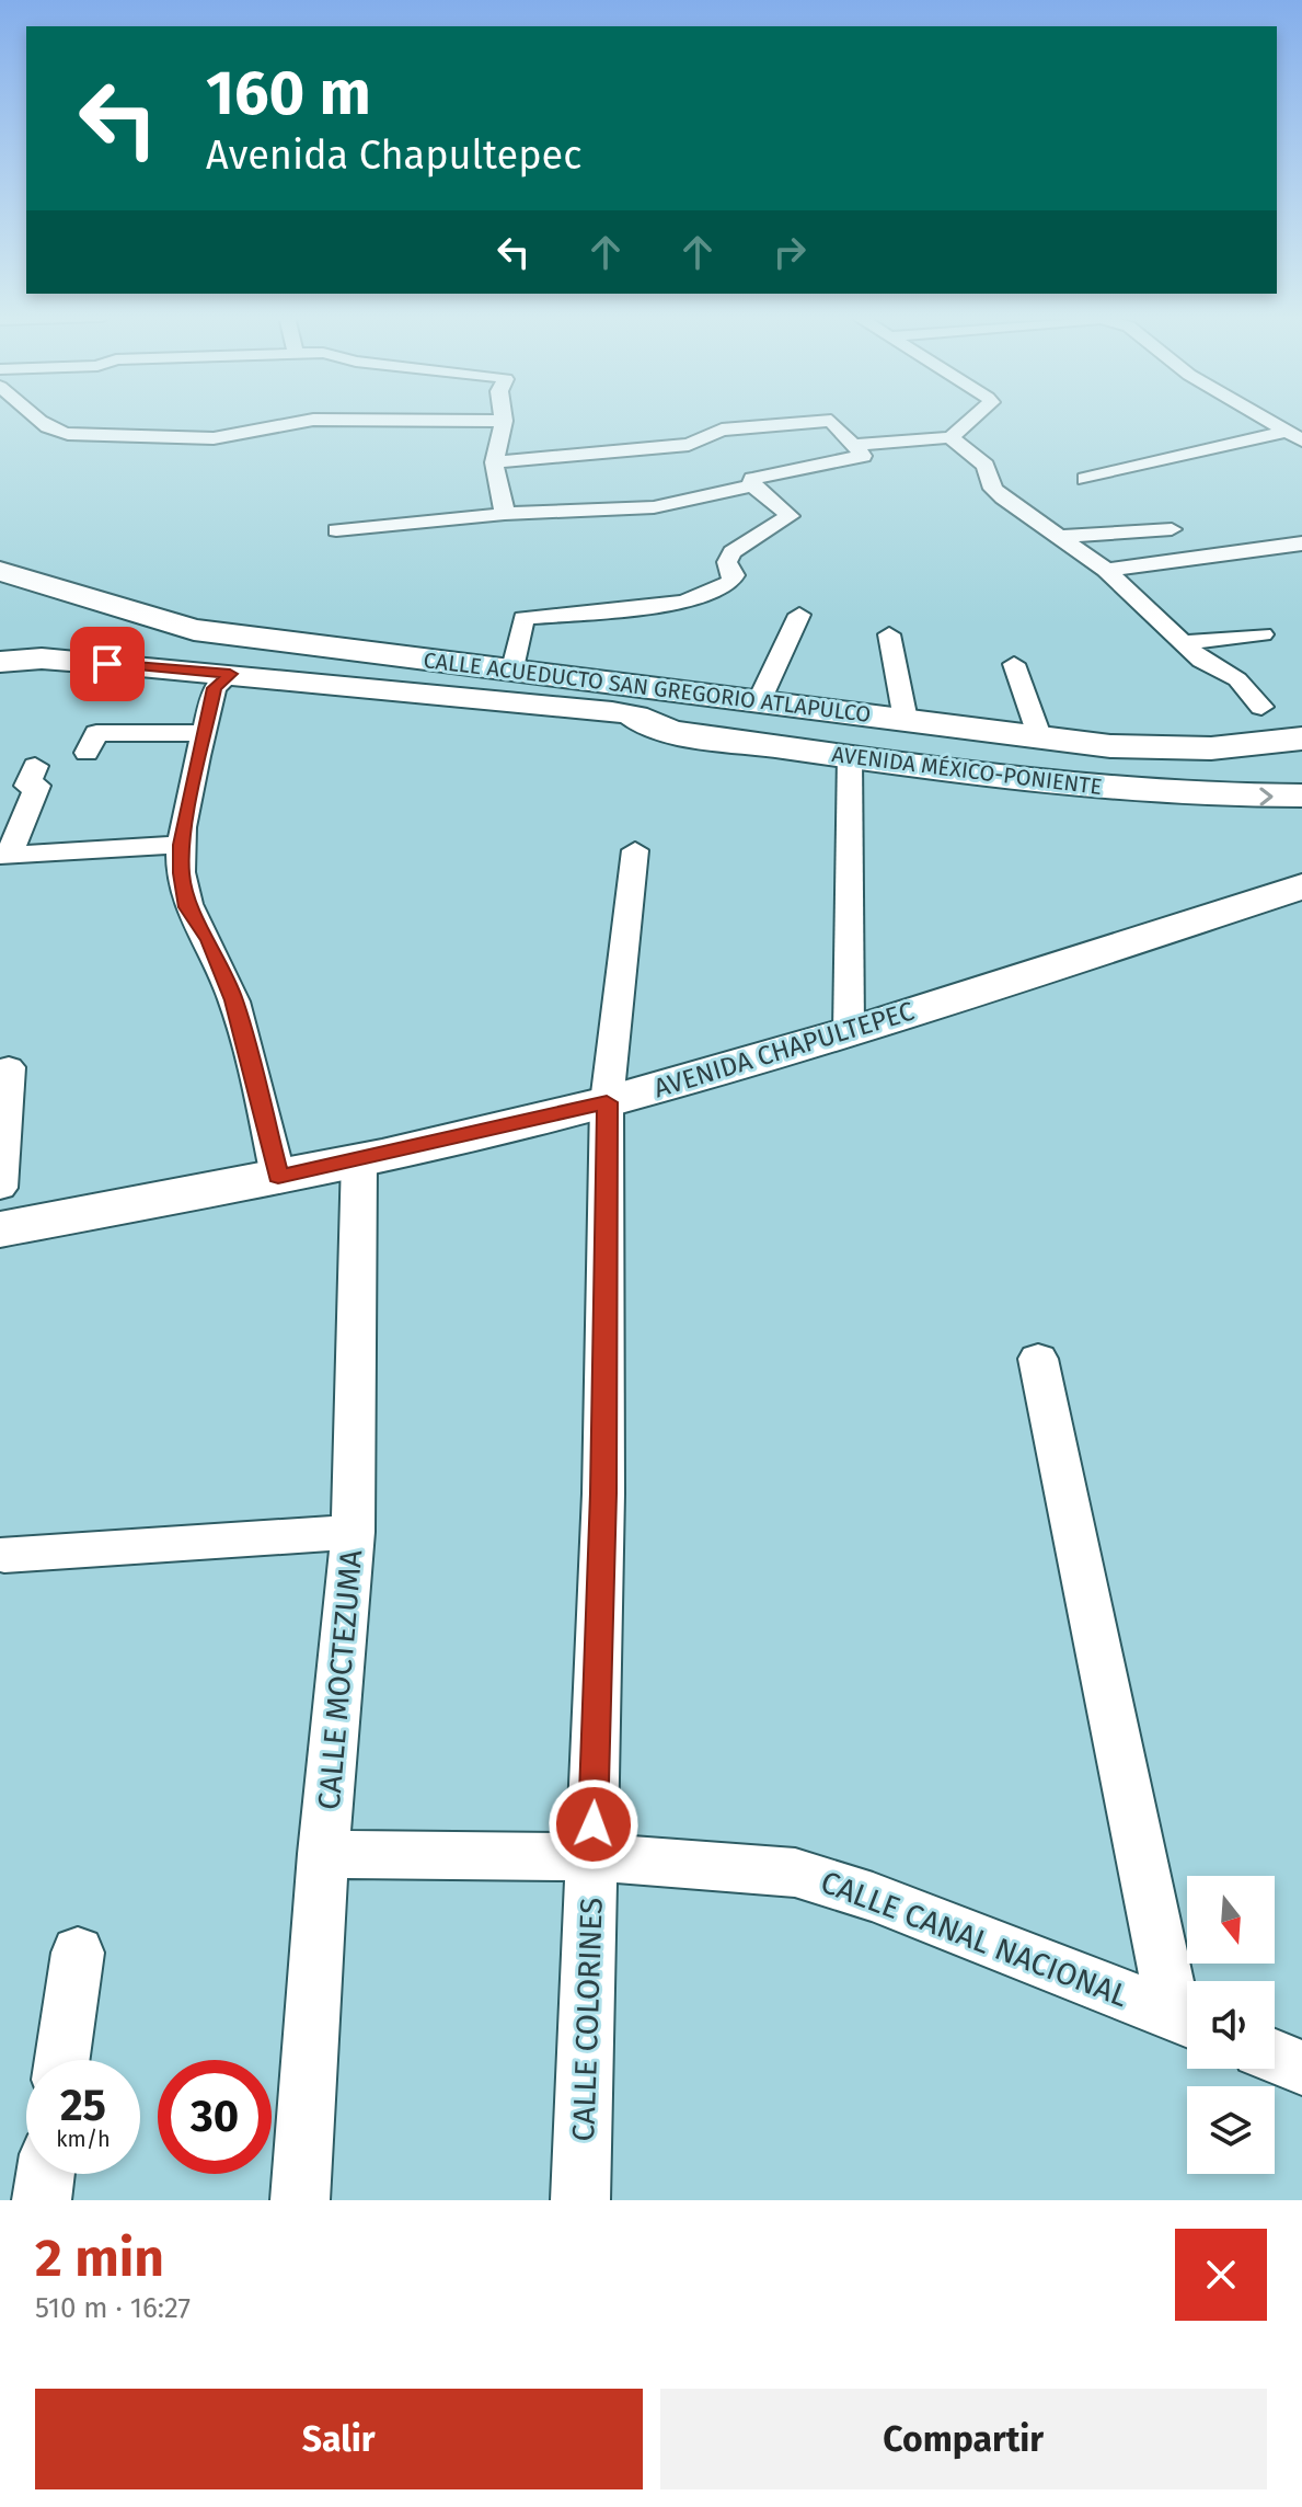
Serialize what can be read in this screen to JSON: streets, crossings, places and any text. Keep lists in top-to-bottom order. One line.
{"streets":{"main road":["CALLE ACUEDUCTO SAN GREGORIO ATLAPULCO","AVENIDA MÉXICO-PONIENTE","AVENIDA CHAPULTEPEC"],"street":["CALLE MOCTEZUMA","CALLE CANAL NACIONAL","CALLE COLORINES"]},"crossings":[["AVENIDA CHAPULTEPEC","CALLE MOCTEZUMA"],["AVENIDA CHAPULTEPEC","CALLE COLORINES"],["CALLE MOCTEZUMA","CALLE CANAL NACIONAL"],["CALLE CANAL NACIONAL","CALLE COLORINES"]],"north":"bottom","page":{"turn":["160 m","Avenida Chapultepec"],"speed":"25 km/h","limit":"30","heading":["2 min","510 m · 16:27"],"buttons":["Salir","Compartir"]}}
